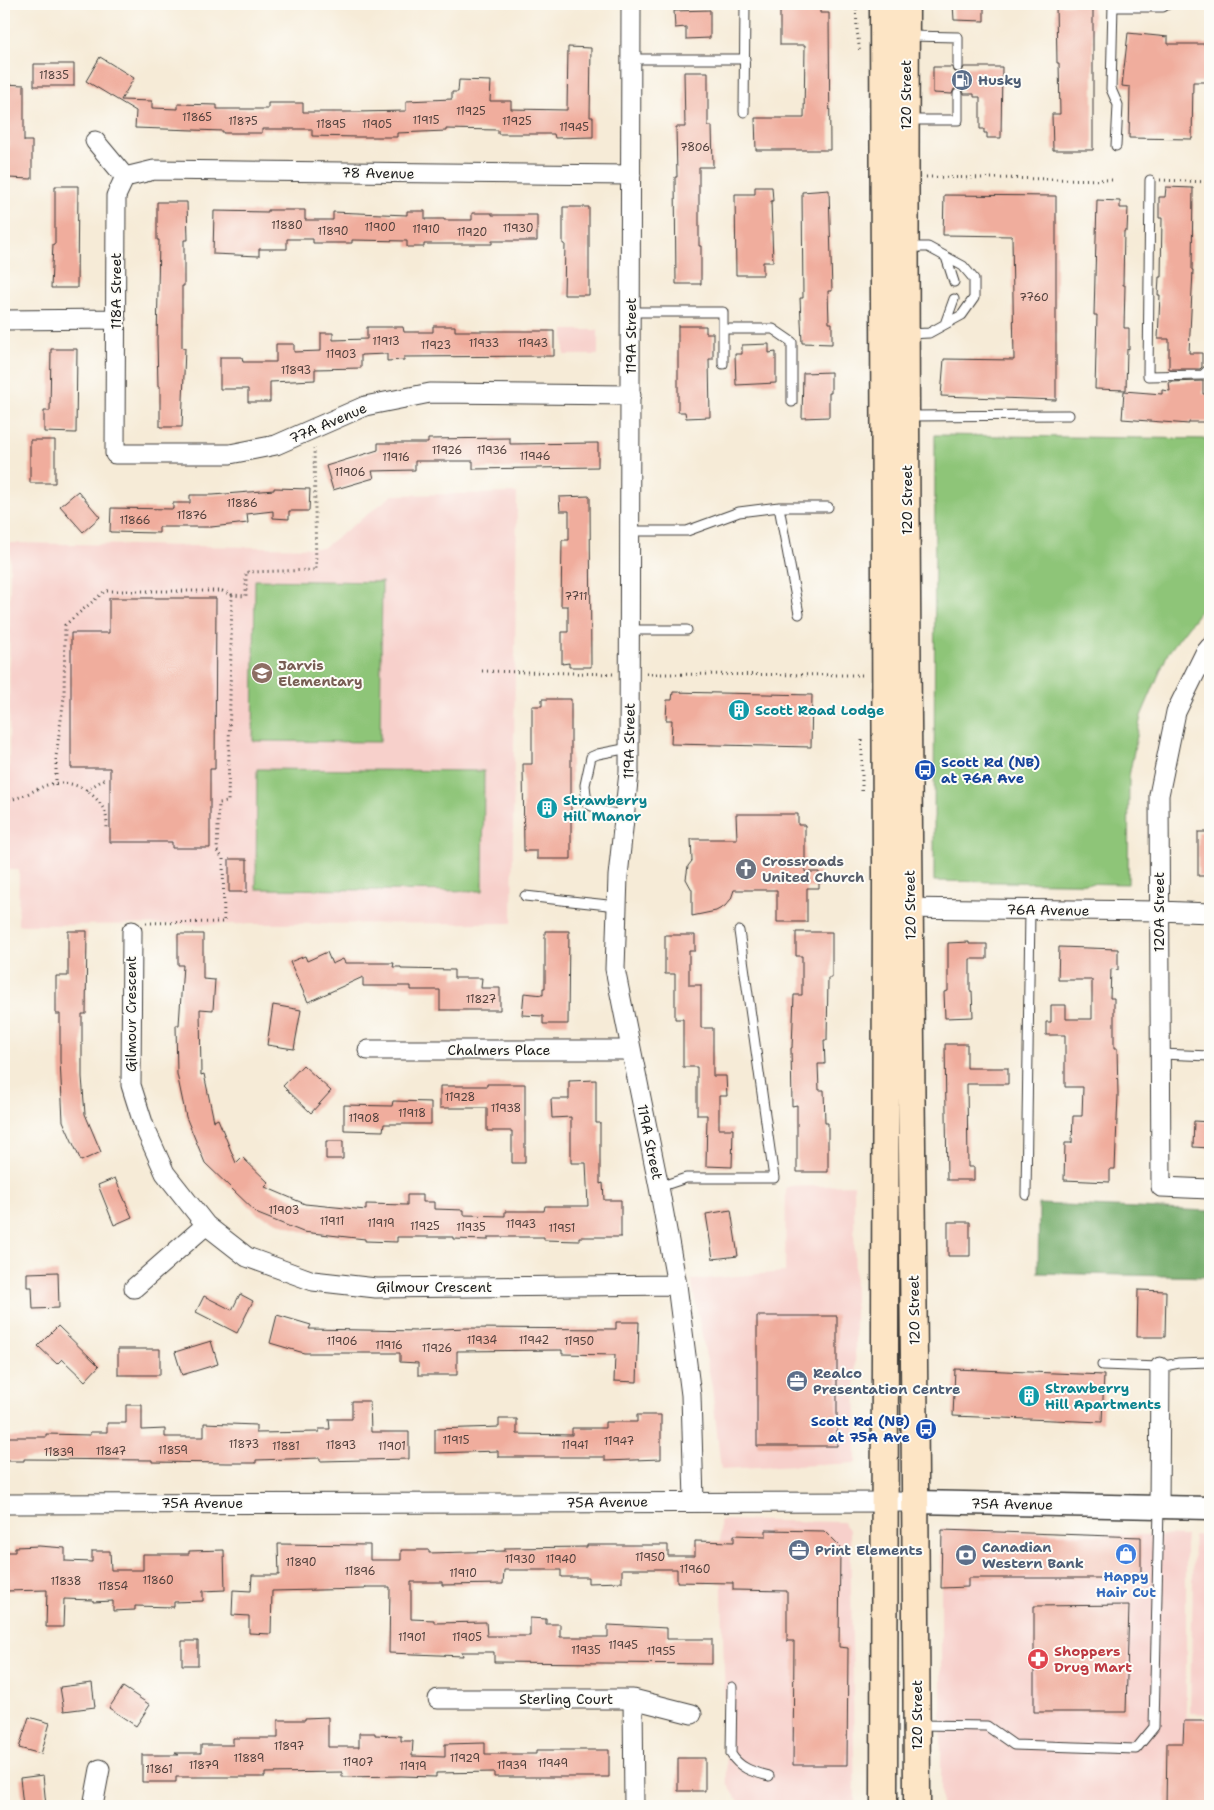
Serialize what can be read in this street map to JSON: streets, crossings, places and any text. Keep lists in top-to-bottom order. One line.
{"streets":{"main road":["120 Street"],"street":["78 Avenue","118A Street","119A Street","77A Avenue","76A Avenue","120A Street","Gilmour Crescent","Chalmers Place","75A Avenue","Sterling Court"]},"crossings":[["120 Street","76A Avenue"],["120 Street","75A Avenue"],["78 Avenue","118A Street"],["78 Avenue","119A Street"],["118A Street","77A Avenue"],["119A Street","77A Avenue"],["119A Street","Gilmour Crescent"],["119A Street","Chalmers Place"],["119A Street","75A Avenue"],["76A Avenue","120A Street"]],"places":{"fuel station":["Husky"],"school or university":["Jarvis Elementary"],"building":["Scott Road Lodge","Strawberry Hill Manor","Strawberry Hill Apartments"],"bus stop":["Scott Rd (NB) at 76A Ave","Scott Rd (NB) at 75A Ave"],"church":["Crossroads United Church"],"office":["Realco Presentation Centre","Print Elements"],"shop":["Happy Hair Cut"],"bank":["Canadian Western Bank"],"pharmacy":["Shoppers Drug Mart"]},"house_numbers":["11835","11925","11865","11915","11875","11925","11895","11905","11945","7806","11880","11900","11930","11910","11890","11920","7760","11913","11933","11943","11923","11903","11893","11926","11936","11946","11916","11906","11886","11876","11866","7711","11827","11928","11938","11918","11908","11903","11911","11919","11943","11925","11935","11951","11934","11942","11906","11950","11916","11926","11915","11947","11873","11893","11941","11881","11901","11859","11847","11839","11950","11930","11940","11890","11960","11896","11910","11860","11838","11854","11901","11905","11945","11935","11955","11897","11889","11929","11907","11949","11879","11939","11919","11861"]}
